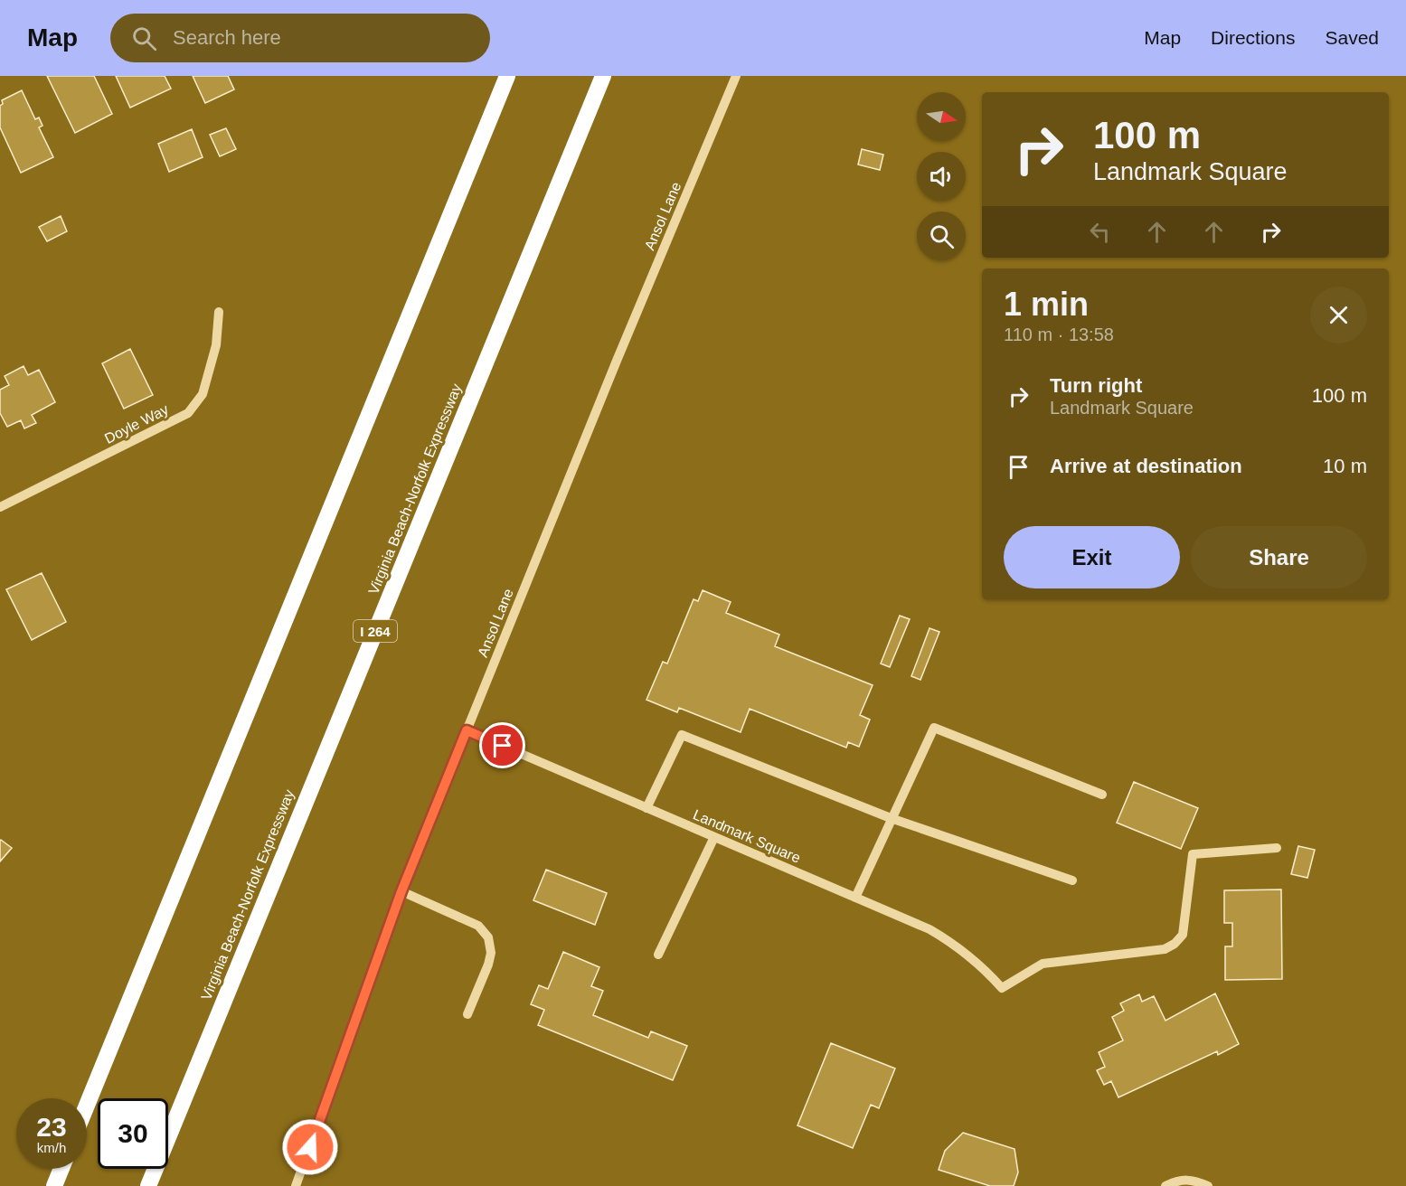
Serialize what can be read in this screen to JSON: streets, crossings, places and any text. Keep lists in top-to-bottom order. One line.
{"streets":{"highway":["Virginia Beach-Norfolk Expressway","I 264"],"street":["Ansol Lane","Doyle Way","Landmark Square"]},"crossings":[["Ansol Lane","Landmark Square"]],"north":"right","page":{"header":"Map","search":"Search here","nav":["Map","Directions","Saved"],"turn":["100 m","Landmark Square"],"heading":["1 min","110 m · 13:58"],"list":[{"name":"Turn right","note":"Landmark Square","value":"100 m"},{"name":"Arrive at destination","value":"10 m"}],"buttons":["Exit","Share"],"speed":"23 km/h","limit":"30"}}
